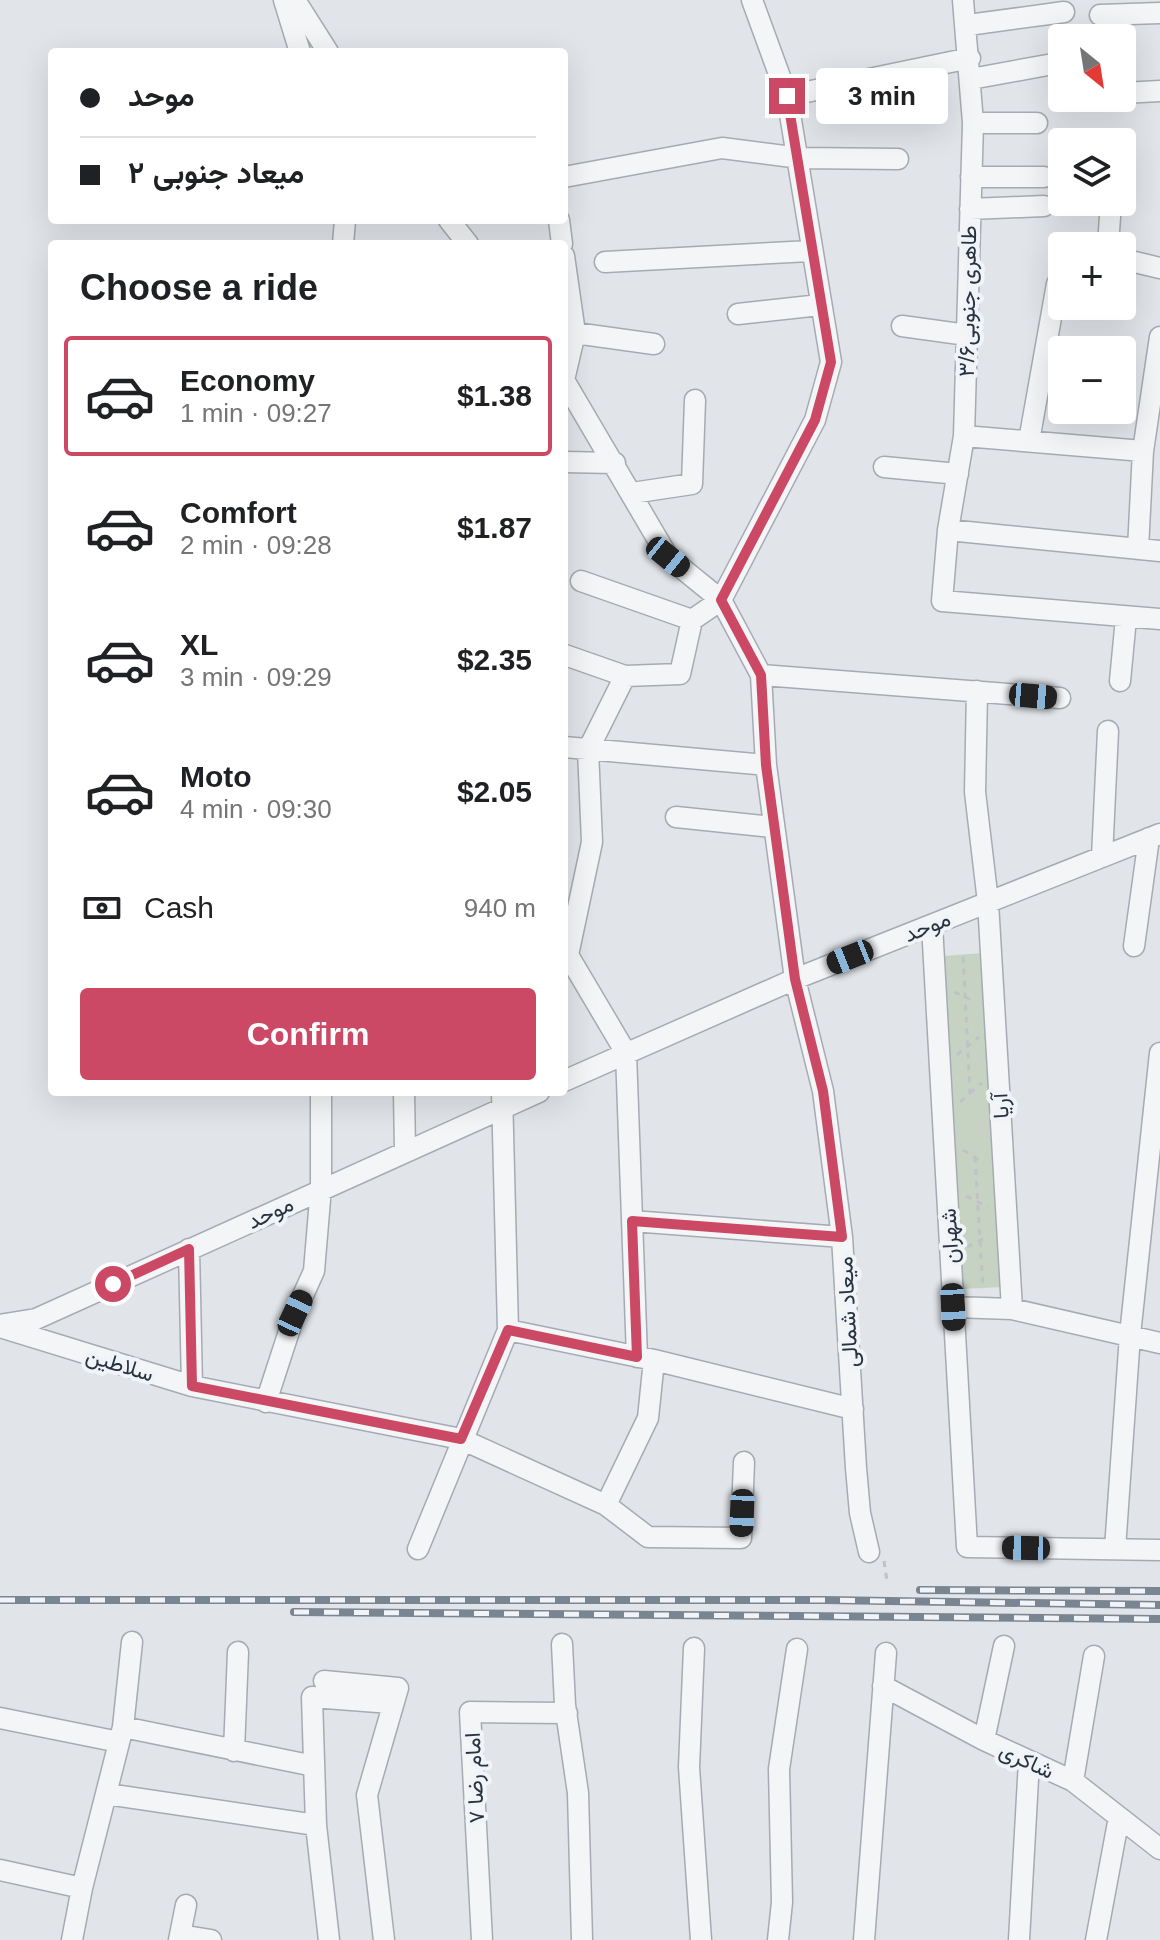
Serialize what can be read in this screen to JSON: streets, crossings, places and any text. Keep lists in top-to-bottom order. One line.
{"streets":{"street":["طاهری جنوبی۳/۶","موحد","آریا","شهران","میعاد شمالی","سلاطین","شاکری","امام رضا ۷"]},"crossings":[["موحد","آریا"],["موحد","شهران"],["موحد","میعاد شمالی"],["موحد","سلاطین"]],"north":"bottom right","page":{"map_buttons":["+","−"],"banner":["موحد","میعاد جنوبی ۲"],"bubble":"3 min","heading":"Choose a ride","list":[{"name":"Economy","note":"1 min · 09:27","value":"$1.38"},{"name":"Comfort","note":"2 min · 09:28","value":"$1.87"},{"name":"XL","note":"3 min · 09:29","value":"$2.35"},{"name":"Moto","note":"4 min · 09:30","value":"$2.05"}],"pay":["Cash","940 m"],"buttons":"Confirm"}}
